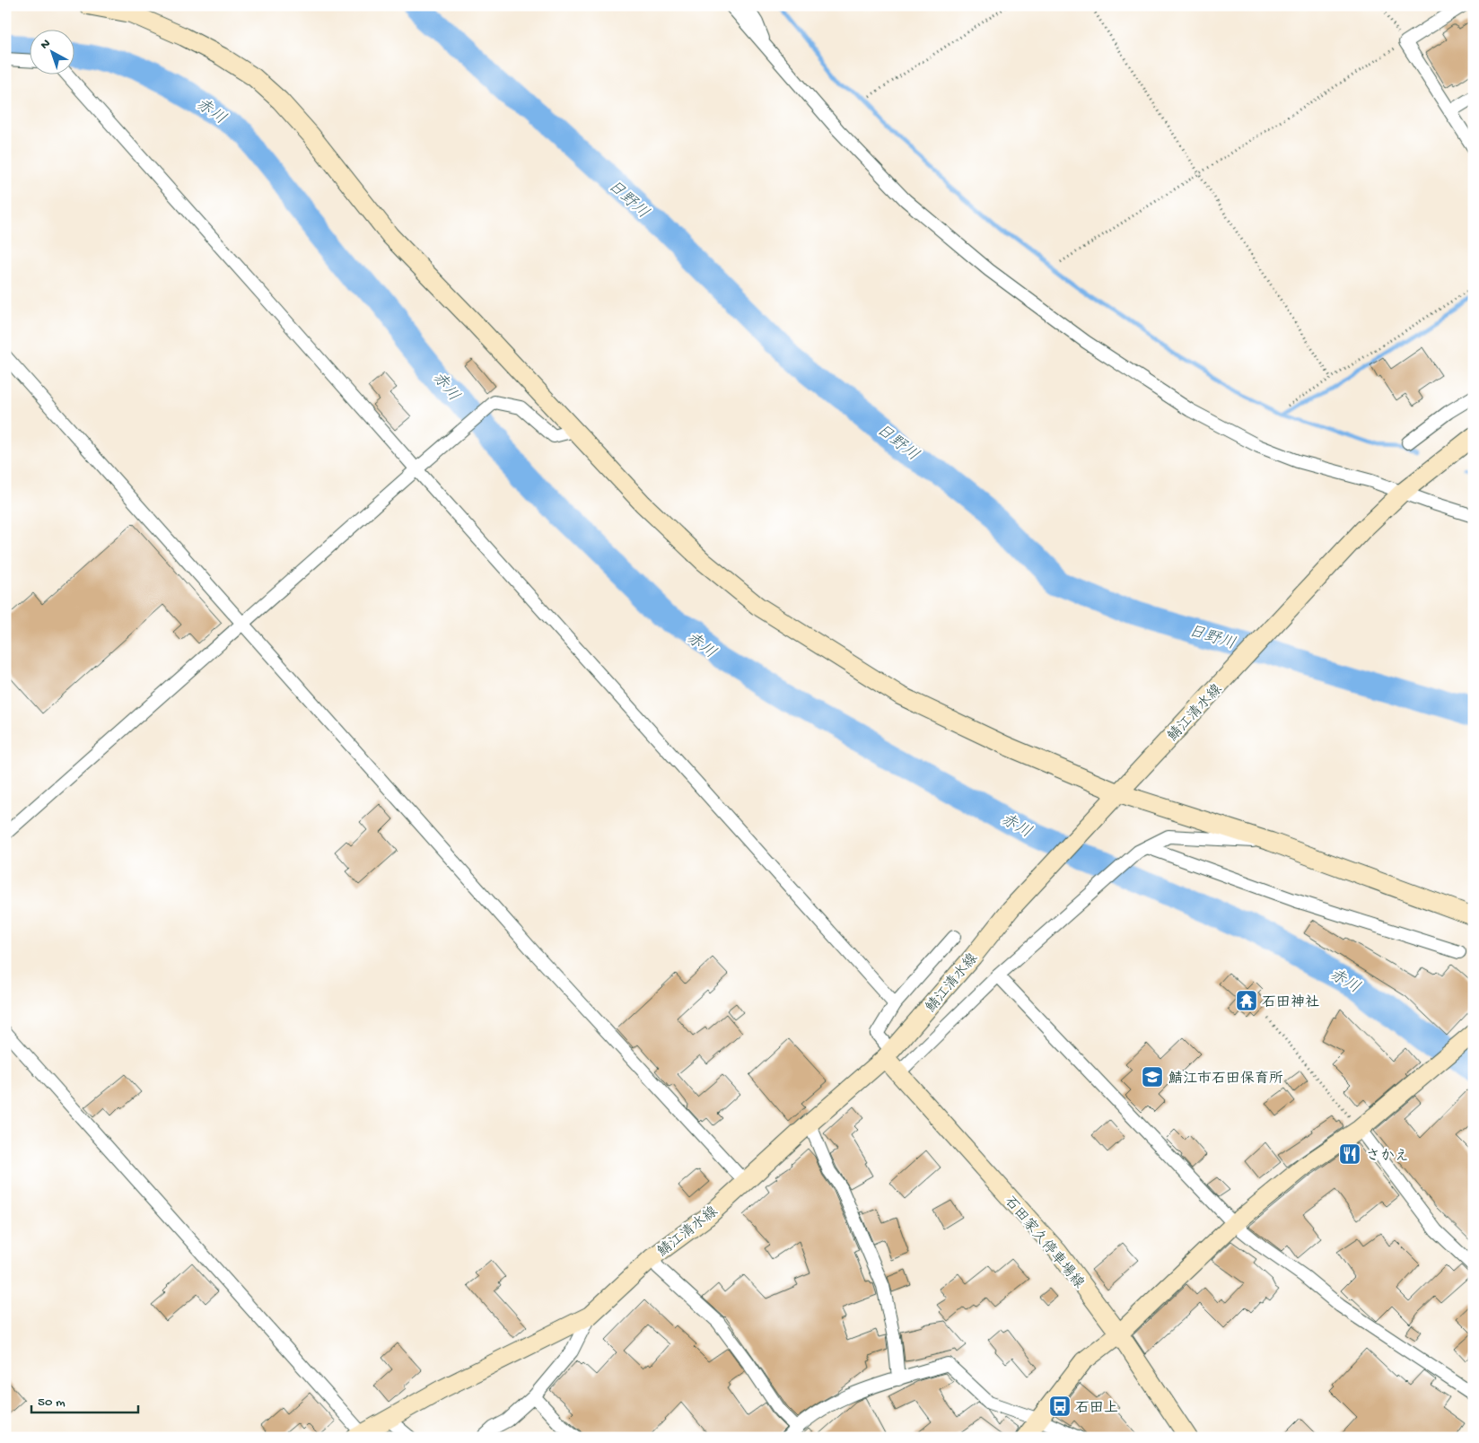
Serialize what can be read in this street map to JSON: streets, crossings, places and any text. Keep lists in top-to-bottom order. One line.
{"streets":{"street":["鯖江清水線","石田家久停車場線"]},"crossings":[["鯖江清水線","石田家久停車場線"]],"water":["赤川","日野川"],"places":{"temple":["石田神社"],"school or university":["鯖江市石田保育所"],"restaurant":["さかえ"],"bus stop":["石田上"]},"scale_bar":"50 m","north":"top left"}
